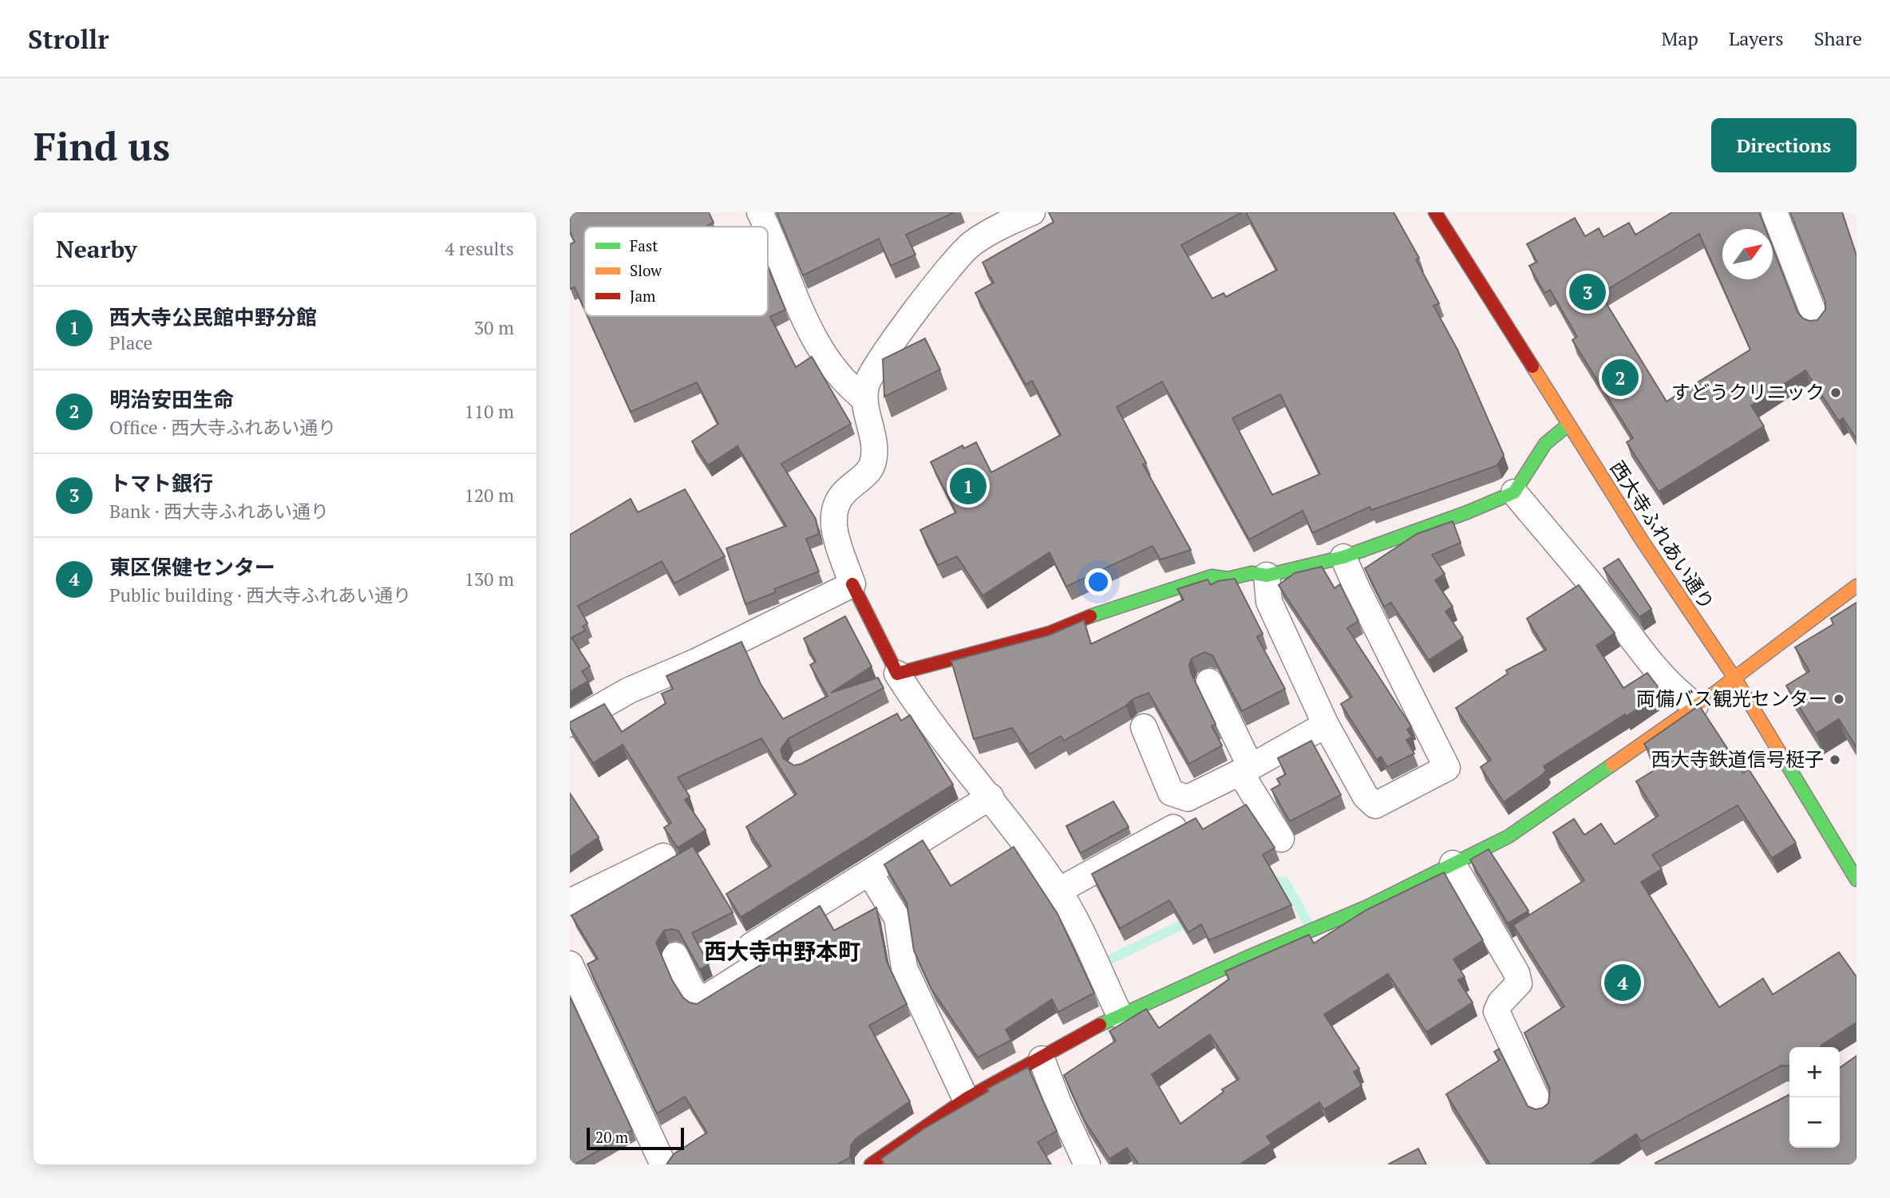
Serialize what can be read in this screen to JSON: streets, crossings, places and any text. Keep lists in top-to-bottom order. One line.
{"streets":{"street":["西大寺ふれあい通り"]},"districts":["西大寺中野本町"],"places":["すどうクリニック","両備バス観光センター","西大寺鉄道信号梃子"],"legend":["Fast","Slow","Jam"],"scale_bar":"20 m","north":"top right","page":{"header":"Strollr","nav":["Map","Layers","Share"],"buttons":"Directions","title":"Find us","heading":["Nearby","4 results"],"pins":["3","2","1","4"],"list":[{"mark":"1","name":"西大寺公民館中野分館","note":"Place","value":"30 m"},{"mark":"2","name":"明治安田生命","note":"Office · 西大寺ふれあい通り","value":"110 m"},{"mark":"3","name":"トマト銀行","note":"Bank · 西大寺ふれあい通り","value":"120 m"},{"mark":"4","name":"東区保健センター","note":"Public building · 西大寺ふれあい通り","value":"130 m"}],"map_buttons":["+","−"],"scale":"20 m"}}
